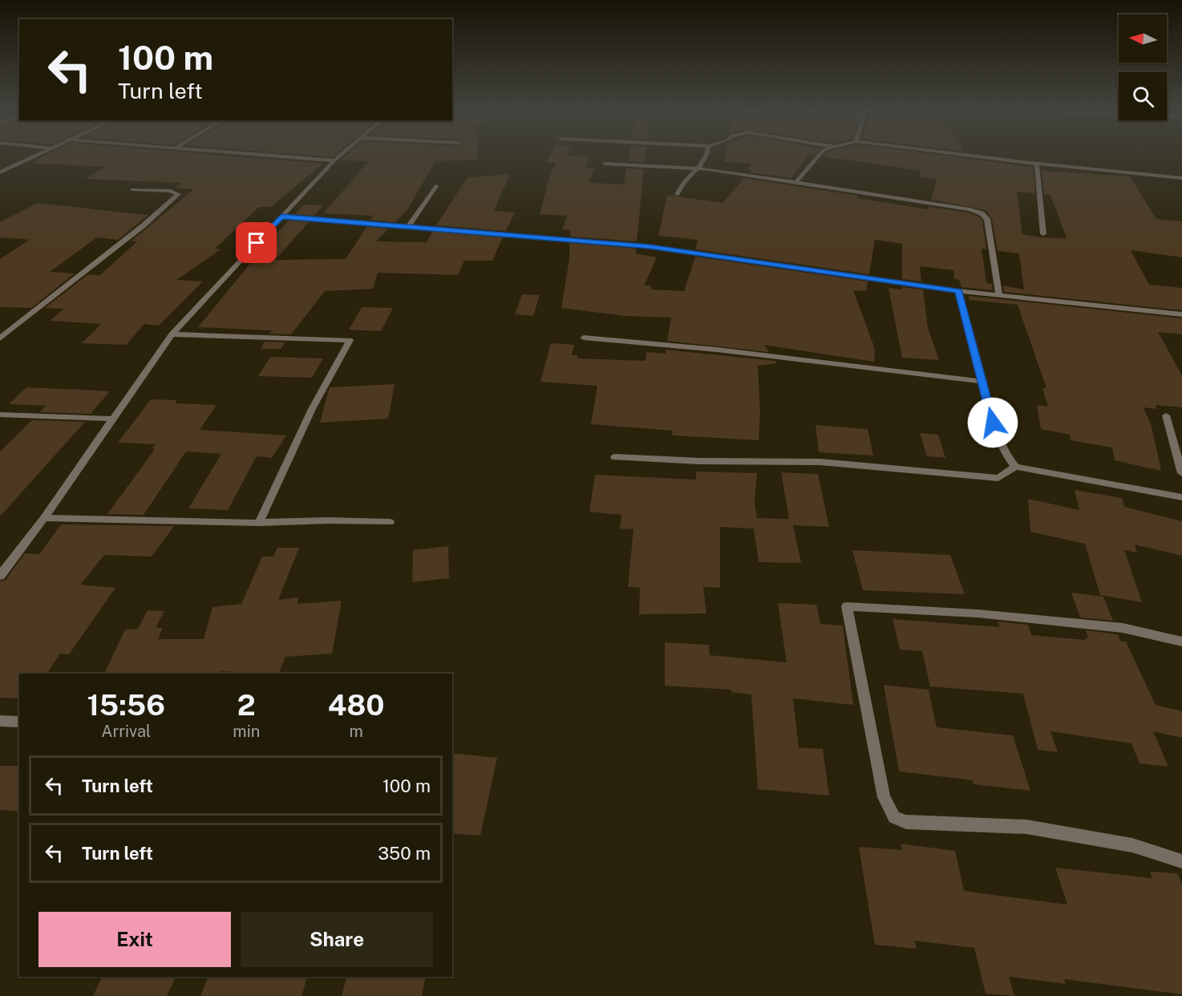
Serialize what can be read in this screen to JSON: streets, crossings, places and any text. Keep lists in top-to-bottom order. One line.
{"north":"left","page":{"turn":["100 m","Turn left"],"eta":["15:56","Arrival","2","min","480","m"],"list":[{"name":"Turn left","value":"100 m"},{"name":"Turn left","value":"350 m"}],"buttons":["Exit","Share"]}}
